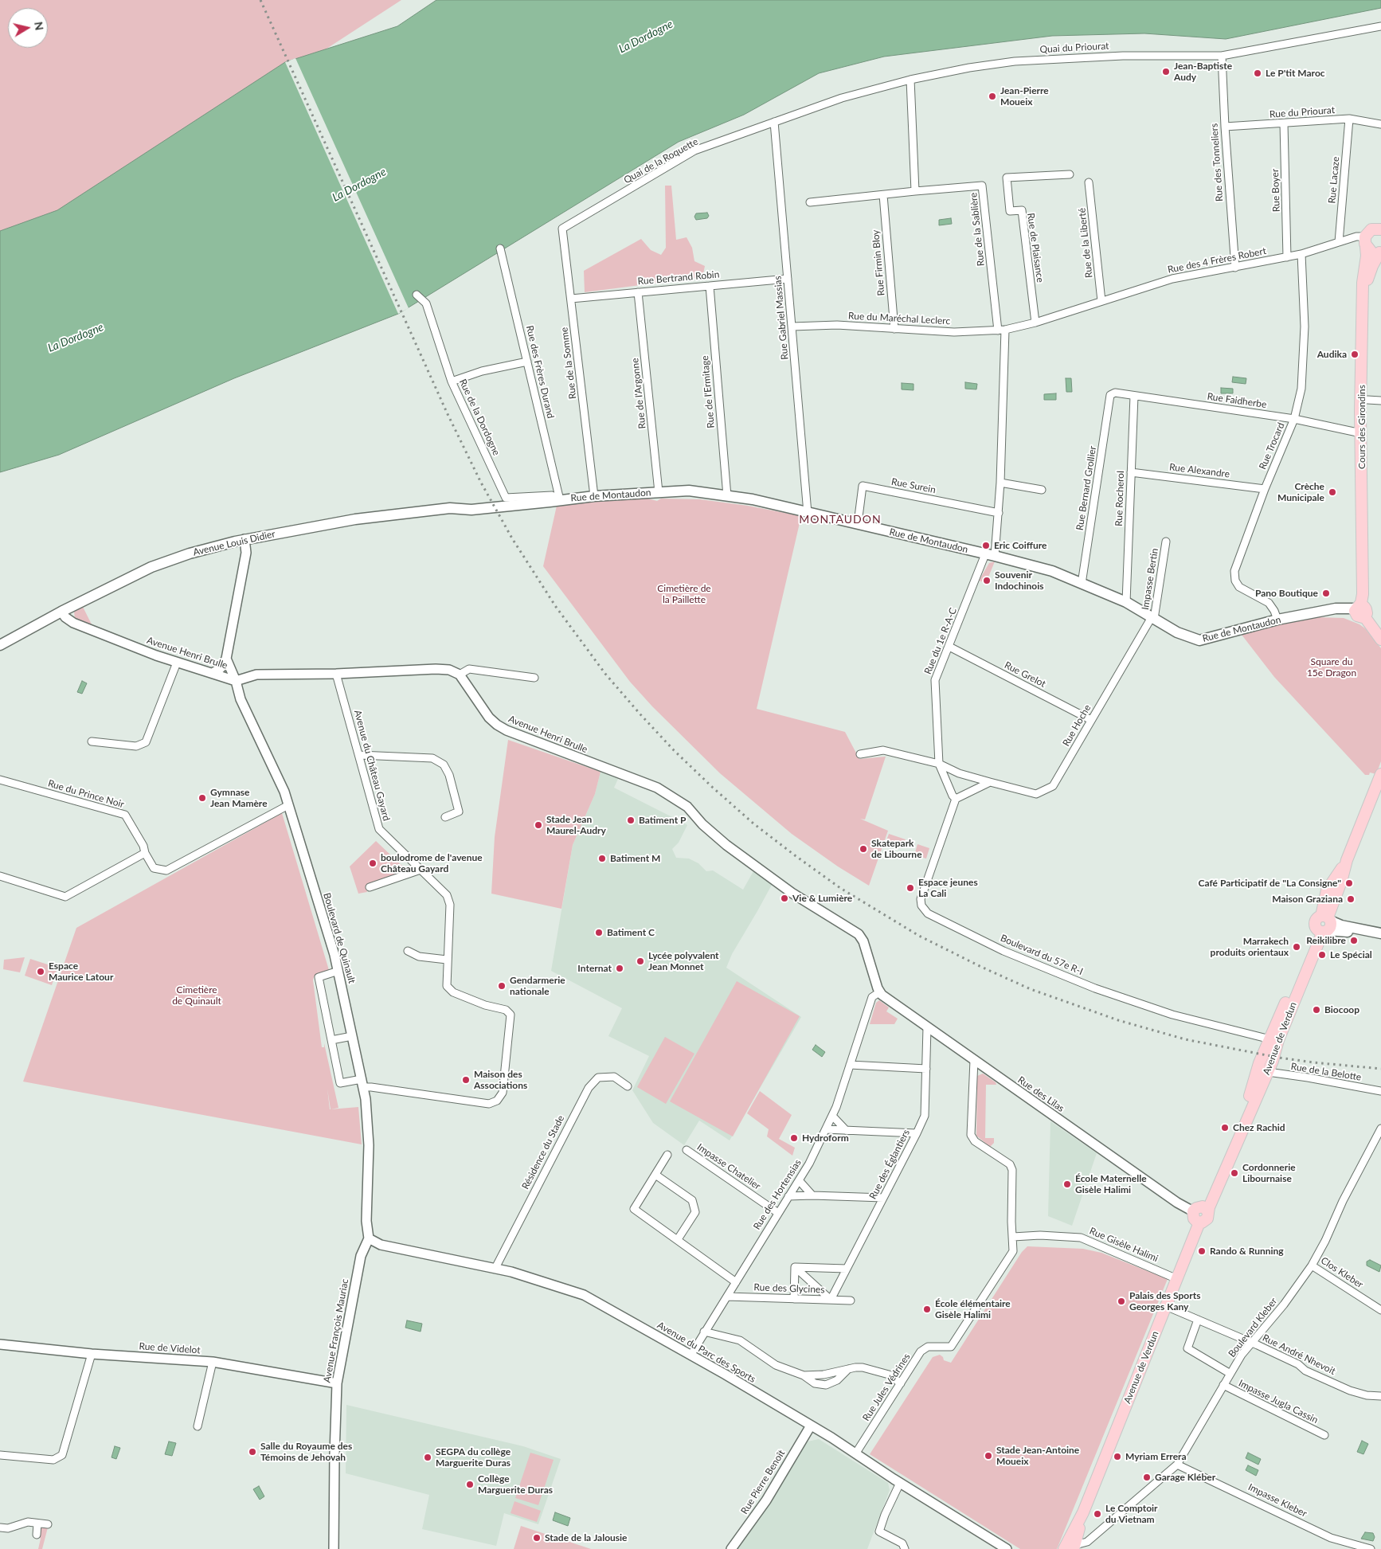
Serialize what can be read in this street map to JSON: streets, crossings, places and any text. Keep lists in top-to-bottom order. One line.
{"streets":{"main road":["Cours des Girondins","Rue de Montaudon","Avenue Louis Didier","Avenue de Verdun"],"street":["Quai du Priourat","Rue du Priourat","Quai de la Roquette","Rue des Tonneliers","Rue Lacaze","Rue Boyer","Rue de la Sablière","Rue de la Liberté","Rue de Plaisance","Rue des 4 Frères Robert","Rue Firmin Bloy","Rue Bertrand Robin","Rue Gabriel Massias","Rue du Maréchal Leclerc","Rue de la Somme","Rue des Frères Durand","Rue de l'Ermitage","Rue de l'Argonne","Rue Faidherbe","Rue de la Dordogne","Rue Trocard","Rue Alexandre","Rue Surein","Rue Bernard Grollier","Rue Rocherol","Impasse Bertin","Rue du 1e R-A-C","Avenue Henri Brulle","Rue Grelot","Rue Hoche","Avenue du Château Gayard","Rue du Prince Noir","Boulevard de Quinault","Boulevard du 57e R-I","Rue de la Belotte","Rue des Lilas","Résidence du Stade","Rue des Églantiers","Impasse Chatelier","Rue des Hortensias","Rue Gisèle Halimi","Clos Kleber","Rue des Glycines","Boulevard Kleber","Avenue François Mauriac","Rue de Videlot","Avenue du Parc des Sports","Rue André Nhevoit","Rue Jules Védrines","Impasse Jugla Cassin","Rue Pierre Benoît","Impasse Kleber"]},"crossings":[["Quai du Priourat","Quai de la Roquette"],["Quai du Priourat","Rue des Tonneliers"],["Quai du Priourat","Rue Gabriel Massias"],["Rue du Priourat","Rue des Tonneliers"],["Rue du Priourat","Rue Lacaze"],["Rue du Priourat","Rue Boyer"],["Quai de la Roquette","Rue Gabriel Massias"],["Quai de la Roquette","Rue de la Somme"],["Rue des Tonneliers","Rue des 4 Frères Robert"],["Rue Lacaze","Rue des 4 Frères Robert"],["Rue Boyer","Rue des 4 Frères Robert"],["Rue de la Sablière","Rue des 4 Frères Robert"],["Rue de la Sablière","Rue du Maréchal Leclerc"],["Rue de la Sablière","Rue Surein"],["Rue de la Sablière","Rue de Montaudon"],["Rue de la Sablière","Rue du 1e R-A-C"],["Rue de la Liberté","Rue des 4 Frères Robert"],["Rue de Plaisance","Rue des 4 Frères Robert"],["Rue des 4 Frères Robert","Rue du Maréchal Leclerc"],["Rue des 4 Frères Robert","Cours des Girondins"],["Rue des 4 Frères Robert","Rue Trocard"],["Rue Firmin Bloy","Rue du Maréchal Leclerc"],["Rue Bertrand Robin","Rue Gabriel Massias"],["Rue Bertrand Robin","Rue de la Somme"],["Rue Bertrand Robin","Rue de l'Ermitage"],["Rue Bertrand Robin","Rue de l'Argonne"],["Rue Gabriel Massias","Rue du Maréchal Leclerc"],["Rue Gabriel Massias","Rue de Montaudon"],["Rue de la Somme","Rue de Montaudon"],["Rue des Frères Durand","Rue de Montaudon"],["Rue de l'Ermitage","Rue de Montaudon"],["Rue de l'Argonne","Rue de Montaudon"],["Rue Faidherbe","Cours des Girondins"],["Rue Faidherbe","Rue Trocard"],["Rue Faidherbe","Rue Bernard Grollier"],["Rue Faidherbe","Rue Rocherol"],["Rue de la Dordogne","Rue de Montaudon"],["Cours des Girondins","Rue de Montaudon"],["Rue Trocard","Rue Alexandre"],["Rue Trocard","Rue de Montaudon"],["Rue Alexandre","Rue Rocherol"],["Rue Surein","Rue de Montaudon"],["Rue Bernard Grollier","Rue de Montaudon"],["Rue de Montaudon","Rue Rocherol"],["Rue de Montaudon","Avenue Louis Didier"],["Rue de Montaudon","Impasse Bertin"],["Rue de Montaudon","Rue du 1e R-A-C"],["Rue de Montaudon","Rue Hoche"],["Avenue Louis Didier","Avenue Henri Brulle"],["Impasse Bertin","Rue Hoche"],["Rue du 1e R-A-C","Rue Grelot"],["Rue du 1e R-A-C","Rue Hoche"],["Avenue Henri Brulle","Avenue du Château Gayard"],["Avenue Henri Brulle","Boulevard de Quinault"],["Avenue Henri Brulle","Rue des Lilas"],["Avenue Henri Brulle","Rue des Hortensias"],["Rue Grelot","Rue Hoche"],["Avenue du Château Gayard","Boulevard de Quinault"],["Rue du Prince Noir","Boulevard de Quinault"],["Boulevard de Quinault","Avenue François Mauriac"],["Boulevard de Quinault","Avenue du Parc des Sports"],["Boulevard du 57e R-I","Avenue de Verdun"],["Avenue de Verdun","Rue de la Belotte"],["Avenue de Verdun","Rue des Lilas"],["Avenue de Verdun","Rue Gisèle Halimi"],["Avenue de Verdun","Boulevard Kleber"],["Avenue de Verdun","Rue André Nhevoit"],["Rue des Lilas","Rue des Églantiers"],["Rue des Lilas","Rue des Hortensias"],["Rue des Lilas","Rue Jules Védrines"],["Résidence du Stade","Avenue du Parc des Sports"],["Rue des Églantiers","Rue des Glycines"],["Impasse Chatelier","Rue des Hortensias"],["Rue des Hortensias","Rue des Glycines"],["Rue des Hortensias","Avenue du Parc des Sports"],["Rue Gisèle Halimi","Rue Jules Védrines"],["Clos Kleber","Boulevard Kleber"],["Boulevard Kleber","Rue André Nhevoit"],["Boulevard Kleber","Impasse Jugla Cassin"],["Boulevard Kleber","Impasse Kleber"],["Avenue François Mauriac","Rue de Videlot"],["Avenue François Mauriac","Avenue du Parc des Sports"],["Avenue du Parc des Sports","Rue Jules Védrines"],["Avenue du Parc des Sports","Rue Pierre Benoît"]],"districts":["MONTAUDON"],"water":["La Dordogne"],"parks":["Cimetière de la Paillette","Square du 15e Dragon","Cimetière de Quinault"],"places":["Jean-Baptiste Audy","Le P'tit Maroc","Jean-Pierre Moueix","Audika","Crèche Municipale","Eric Coiffure","Souvenir Indochinois","Pano Boutique","Gymnase Jean Mamère","Batiment P","Stade Jean Maurel-Audry","Skatepark de Libourne","Batiment M","boulodrome de l'avenue Château Gayard","Café Participatif de \"La Consigne\"","Espace jeunes La Cali","Vie & Lumière","Maison Graziana","Batiment C","Reikilibre","Marrakech produits orientaux","Le Spécial","Lycée polyvalent Jean Monnet","Internat","Espace Maurice Latour","Gendarmerie nationale","Biocoop","Maison des Associations","Chez Rachid","Hydroform","Cordonnerie Libournaise","École Maternelle Gisèle Halimi","Rando & Running","Palais des Sports Georges Kany","École élémentaire Gisèle Halimi","Salle du Royaume des Témoins de Jehovah","Stade Jean-Antoine Moueix","Myriam Errera","SEGPA du collège Marguerite Duras","Garage Kléber","Collège Marguerite Duras","Le Comptoir du Vietnam","Stade de la Jalousie"],"north":"right"}
